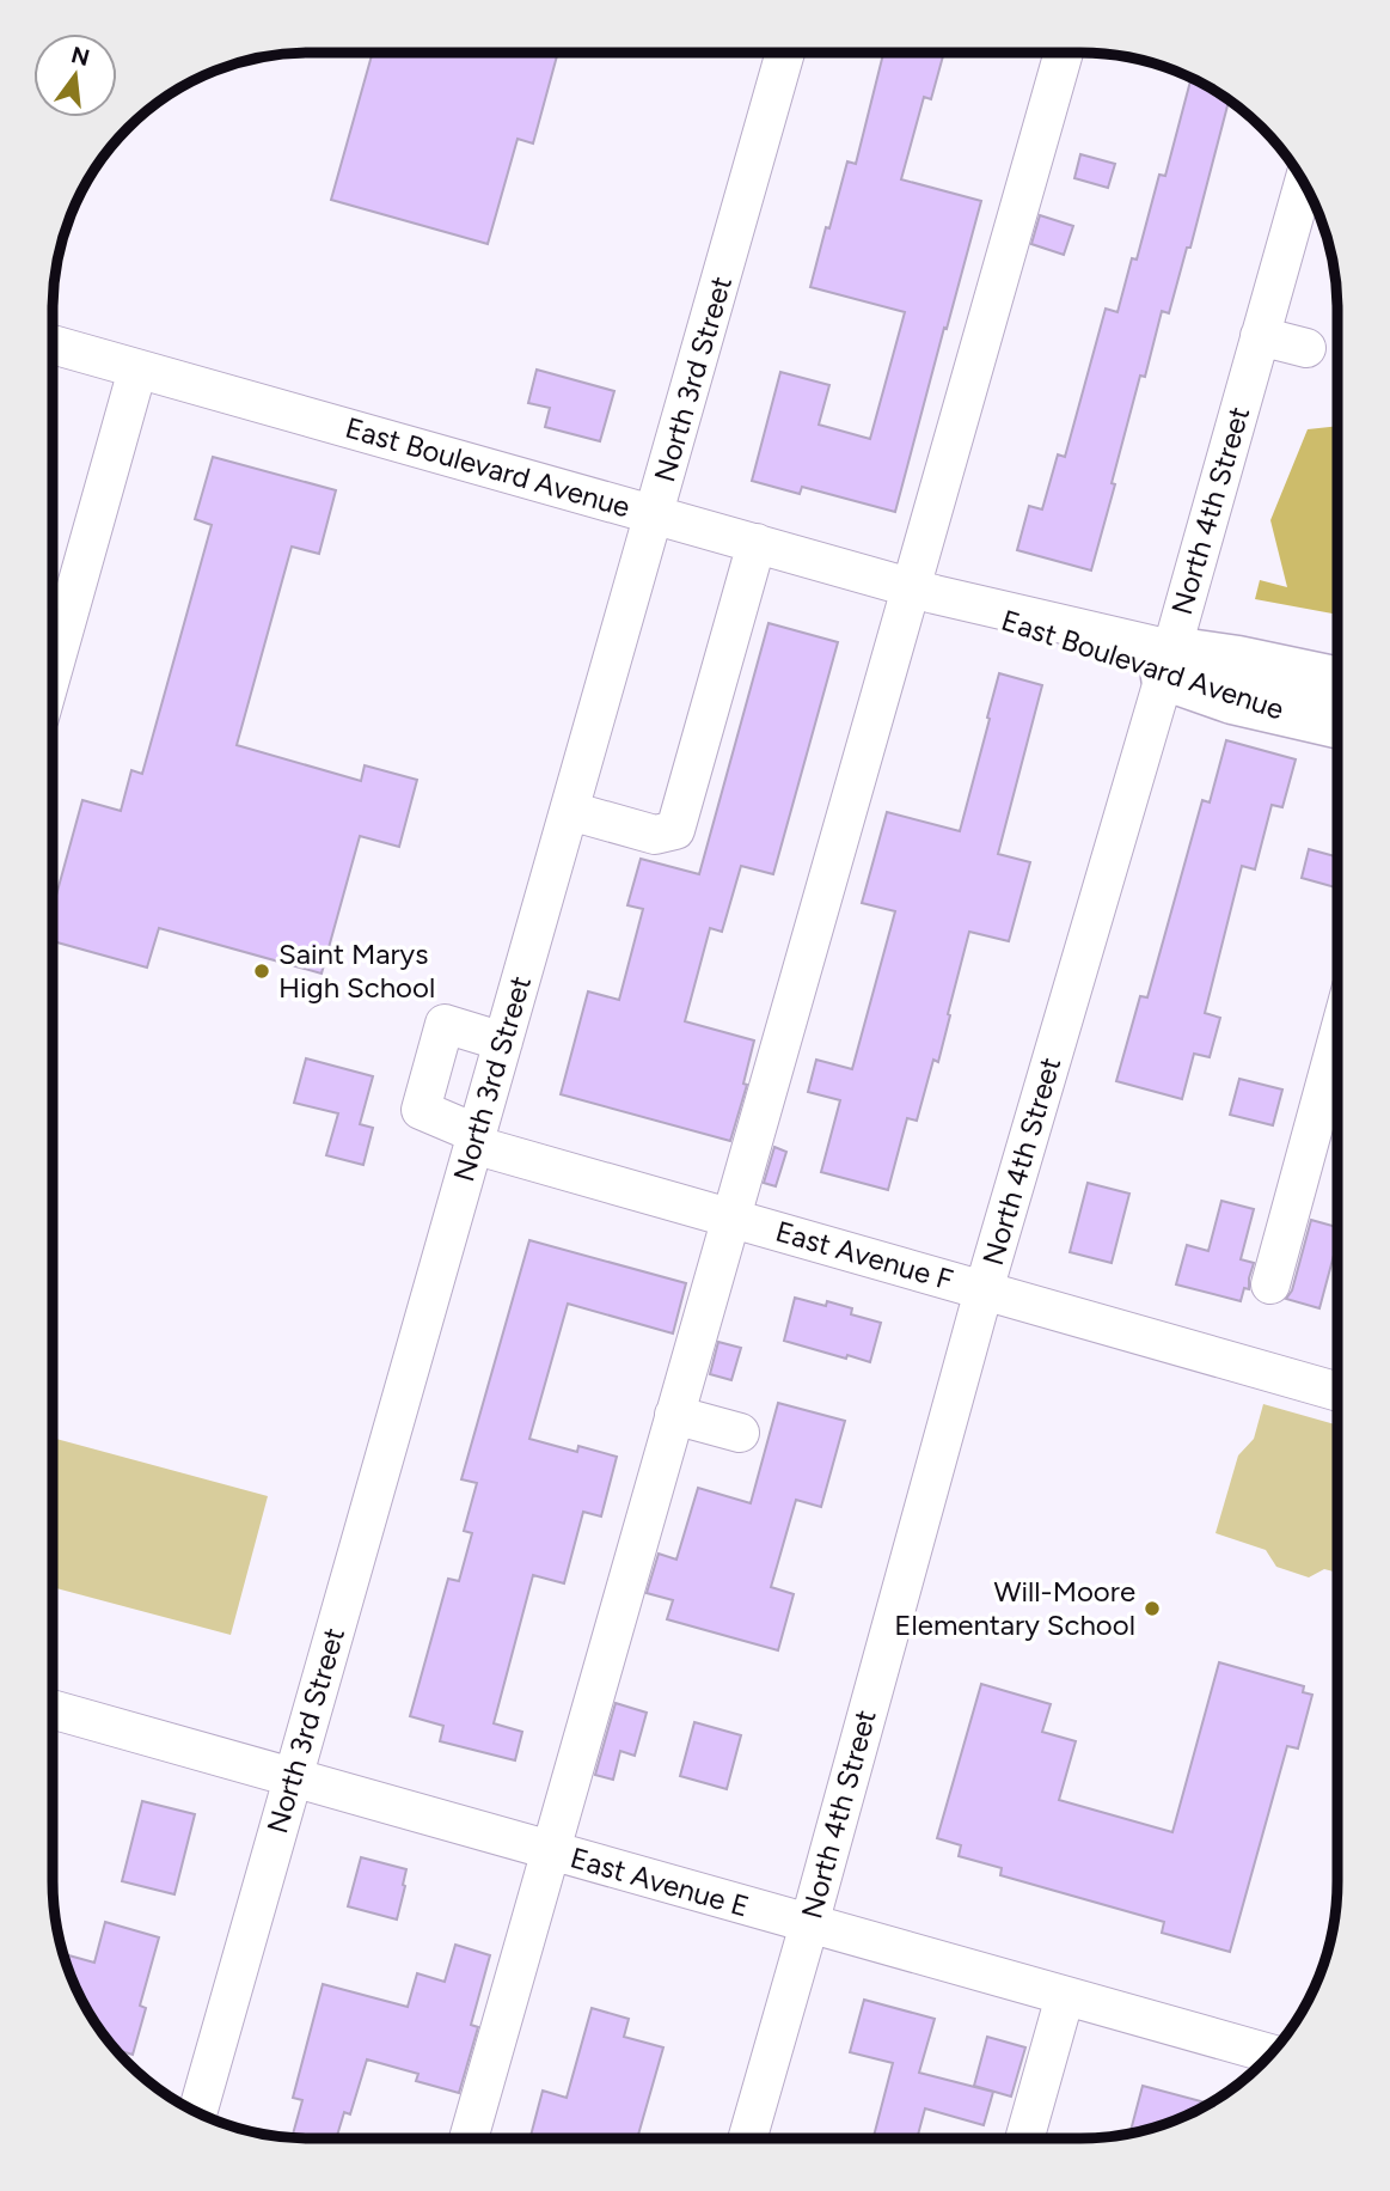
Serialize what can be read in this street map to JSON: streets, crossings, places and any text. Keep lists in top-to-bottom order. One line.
{"streets":{"main road":["East Boulevard Avenue"],"street":["North 3rd Street","North 4th Street","East Avenue F","East Avenue E"]},"crossings":[["North 3rd Street","East Boulevard Avenue"],["North 3rd Street","East Avenue F"],["North 3rd Street","East Avenue E"],["East Boulevard Avenue","North 4th Street"],["North 4th Street","East Avenue F"],["North 4th Street","East Avenue E"]],"places":["Saint Marys High School","Will-Moore Elementary School"],"north":"top"}
